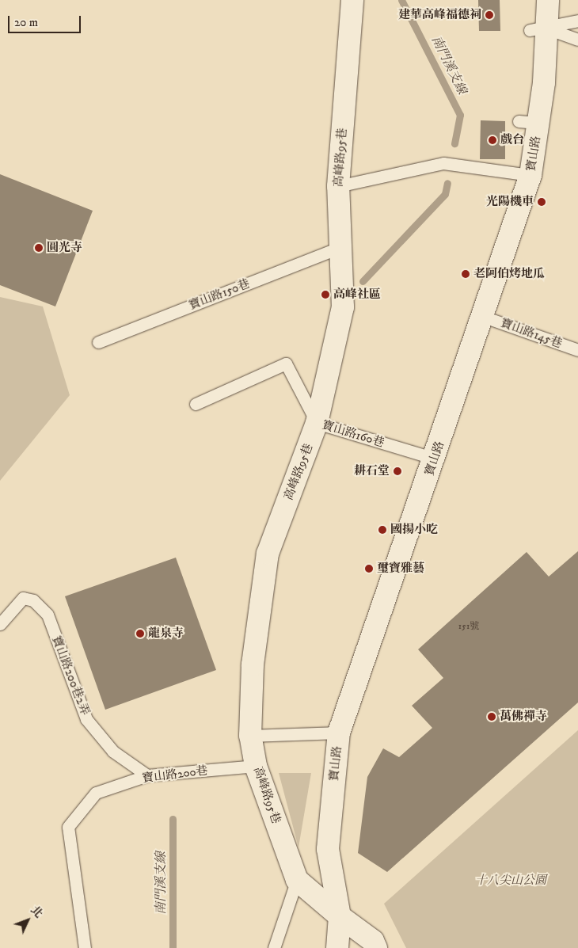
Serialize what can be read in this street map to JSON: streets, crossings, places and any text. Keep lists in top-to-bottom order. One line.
{"streets":{"street":["寶山路","高峰路95巷"],"lane":["寶山路150巷","寶山路145巷","寶山路160巷","寶山路200巷2弄","寶山路200巷"]},"crossings":[["寶山路","高峰路95巷"],["寶山路","寶山路145巷"],["寶山路","寶山路160巷"],["高峰路95巷","寶山路150巷"],["高峰路95巷","寶山路160巷"],["高峰路95巷","寶山路200巷"],["寶山路200巷2弄","寶山路200巷"]],"water":["南門溪支線"],"parks":["十八尖山公園"],"places":["建華高峰福德祠","戲台","光陽機車","圓光寺","老阿伯烤地瓜","高峰社區","耕石堂","國揚小吃","璽寶雅藝","龍泉寺","萬佛禪寺"],"house_numbers":["151號"],"scale_bar":"20 m","north":"top right"}
